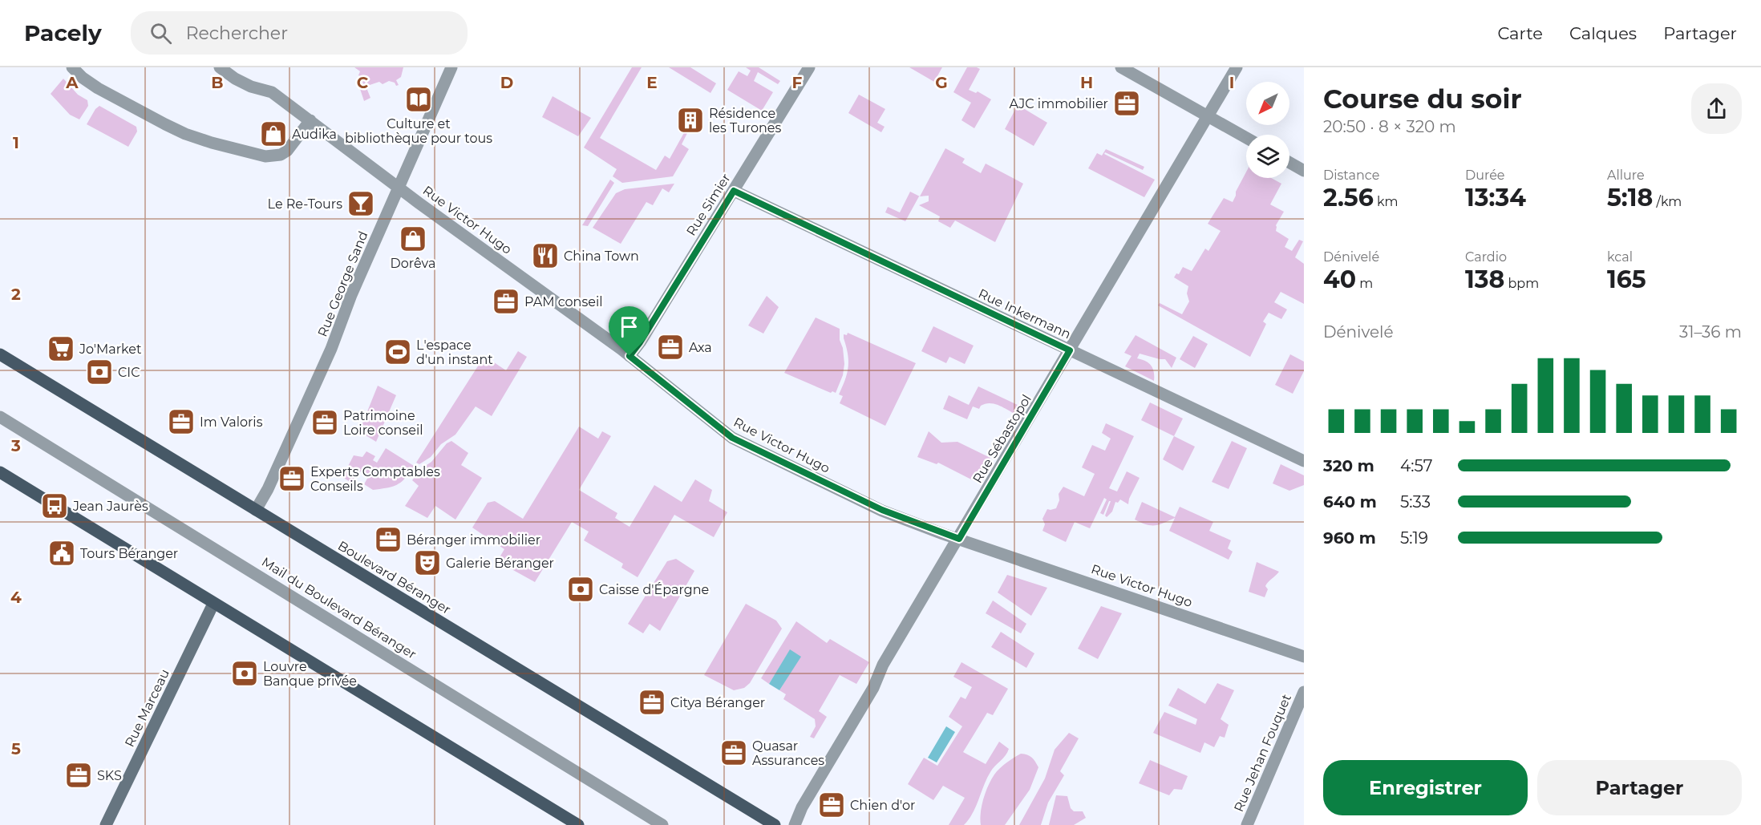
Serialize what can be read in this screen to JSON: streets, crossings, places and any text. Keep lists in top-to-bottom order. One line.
{"streets":{"main road":["Boulevard Béranger"],"street":["Rue Simier","Rue Victor Hugo","Rue George Sand","Rue Inkermann","Rue Sébastopol","Mail du Boulevard Béranger","Rue Marceau","Rue Jehan Fouquet"]},"crossings":[["Rue Simier","Rue Victor Hugo"],["Rue Simier","Rue Inkermann"],["Rue Victor Hugo","Rue George Sand"],["Rue Victor Hugo","Rue Sébastopol"],["Rue George Sand","Boulevard Béranger"],["Rue Inkermann","Rue Sébastopol"]],"places":{"library":["Culture et bibliothèque pour tous"],"office":["AJC immobilier","PAM conseil","Axa","Im Valoris","Patrimoine Loire conseil","Experts Comptables Conseils","Béranger immobilier","Citya Béranger","Quasar Assurances","SKS","Chien d'or"],"building":["Résidence les Turones"],"shop":["Audika","Dorêva"],"bar":["Le Re-Tours"],"restaurant":["China Town"],"supermarket":["Jo'Market"],"sports":["L'espace d'un instant"],"bank":["CIC","Caisse d'Épargne","Louvre Banque privée"],"bus stop":["Jean Jaurès"],"public building":["Tours Béranger"],"theatre":["Galerie Béranger"]},"north":"bottom left","page":{"header":"Pacely","search":"Rechercher","nav":["Carte","Calques","Partager"],"heading":["Course du soir","20:50 · 8 × 320 m"],"stats":[["Distance","2.56 km"],["Durée","13:34"],["Allure","5:18 /km"],["Dénivelé","40 m"],["Cardio","138 bpm"],["kcal","165"]],"chart":["Dénivelé","31–36 m"],"list":[{"name":"320 m","note":"4:57"},{"name":"640 m","note":"5:33"},{"name":"960 m","note":"5:19"}],"buttons":["Enregistrer","Partager"]},"grid":{"columns":["A","B","C","D","E","F","G","H","I"],"rows":["1","2","3","4","5"]}}
